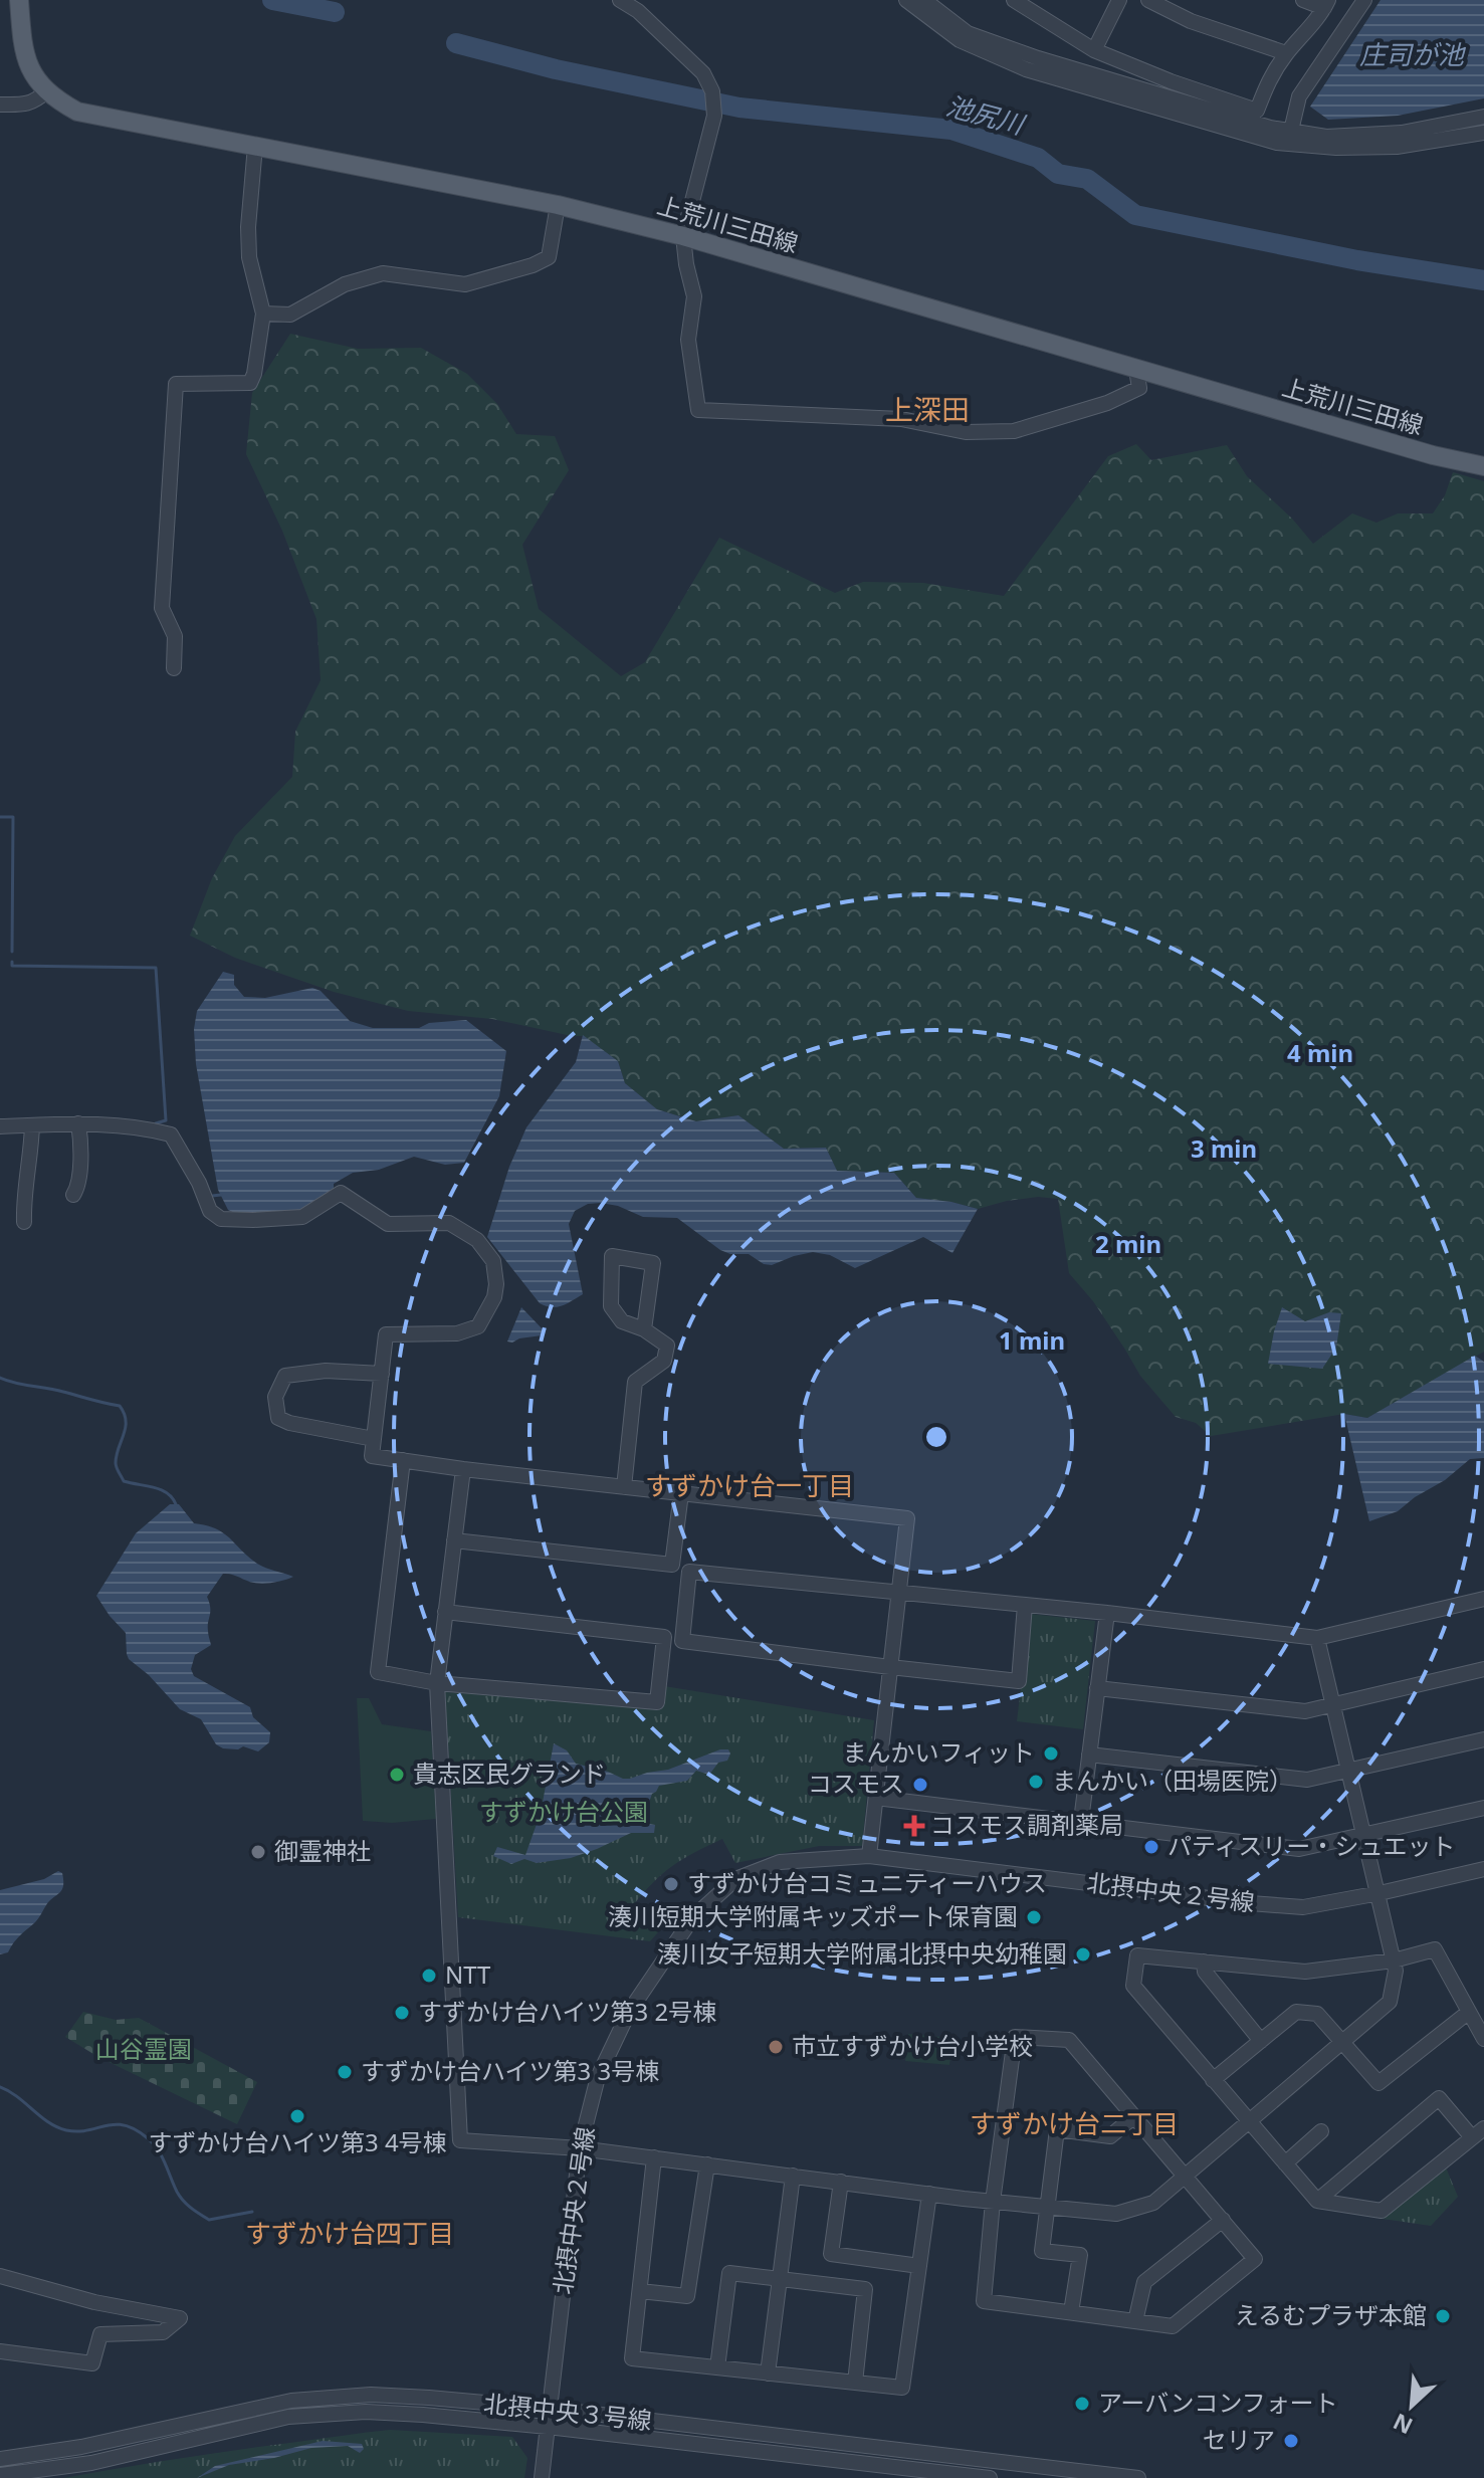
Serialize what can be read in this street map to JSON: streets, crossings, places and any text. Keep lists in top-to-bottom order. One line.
{"streets":{"main road":["上荒川三田線"],"street":["北摂中央２号線","北摂中央３号線"]},"crossings":[["北摂中央２号線","北摂中央３号線"]],"districts":["上深田","すずかけ台一丁目","すずかけ台二丁目","すずかけ台四丁目"],"water":["庄司が池","池尻川"],"parks":["すずかけ台公園","山谷霊園"],"places":{"other":["まんかいフィット","貴志区民グランド","まんかい（田場医院）","コスモス","パティスリー・シュエット","御霊神社","すずかけ台コミュニティーハウス","湊川短期大学附属キッズポート保育園","湊川女子短期大学附属北摂中央幼稚園","NTT","すずかけ台ハイツ第3 2号棟","市立すずかけ台小学校","すずかけ台ハイツ第3 3号棟","すずかけ台ハイツ第3 4号棟","えるむプラザ本館","アーバンコンフォート","セリア"],"health":["コスモス調剤薬局"]},"north":"bottom left","rings":["4 min","3 min","2 min","1 min"]}
